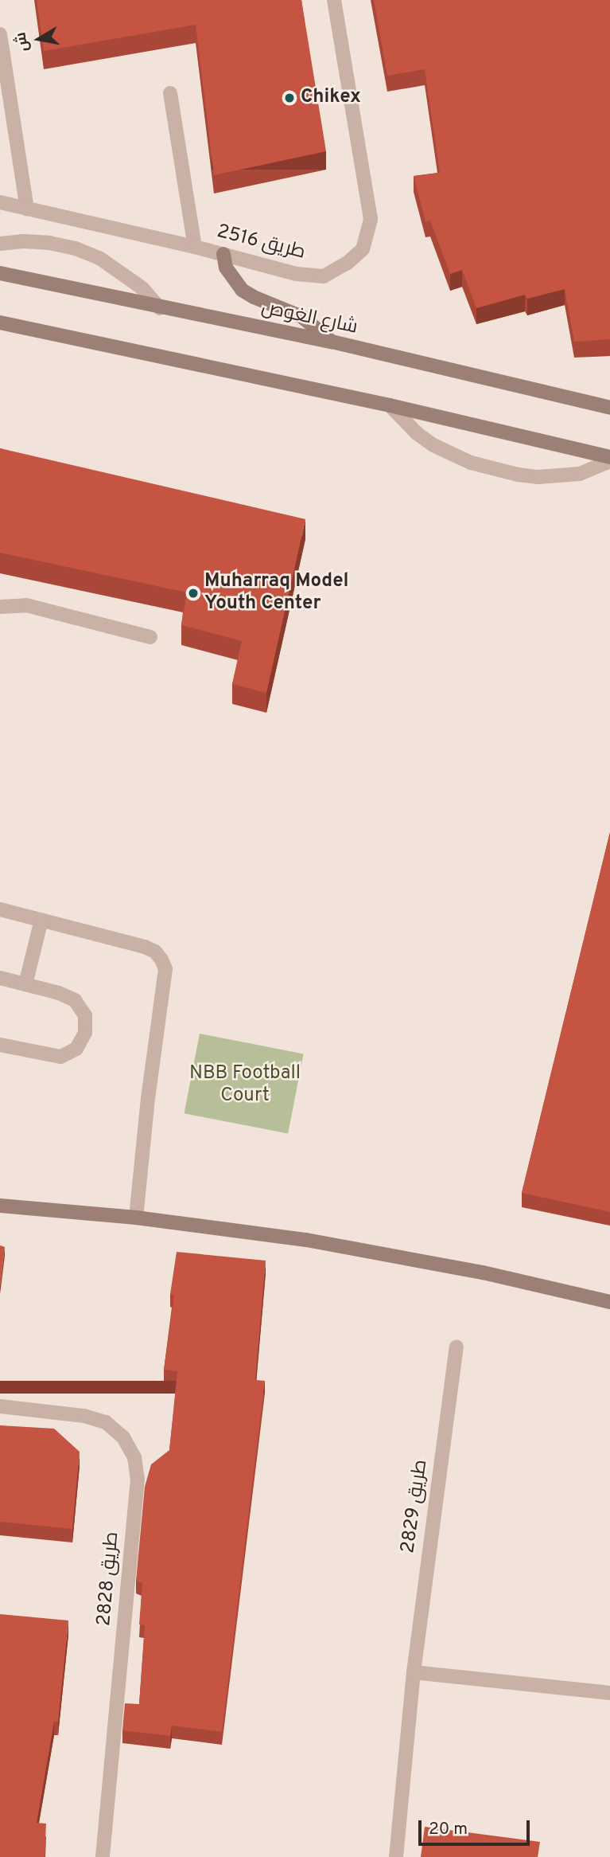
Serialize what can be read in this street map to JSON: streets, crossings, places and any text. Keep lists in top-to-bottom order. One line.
{"streets":{"main road":["شارع الغوص"],"street":["طريق 2516","طريق 2829","طريق 2828"]},"parks":["NBB Football Court"],"places":["Chikex","Muharraq Model Youth Center"],"scale_bar":"20 m","north":"left"}
